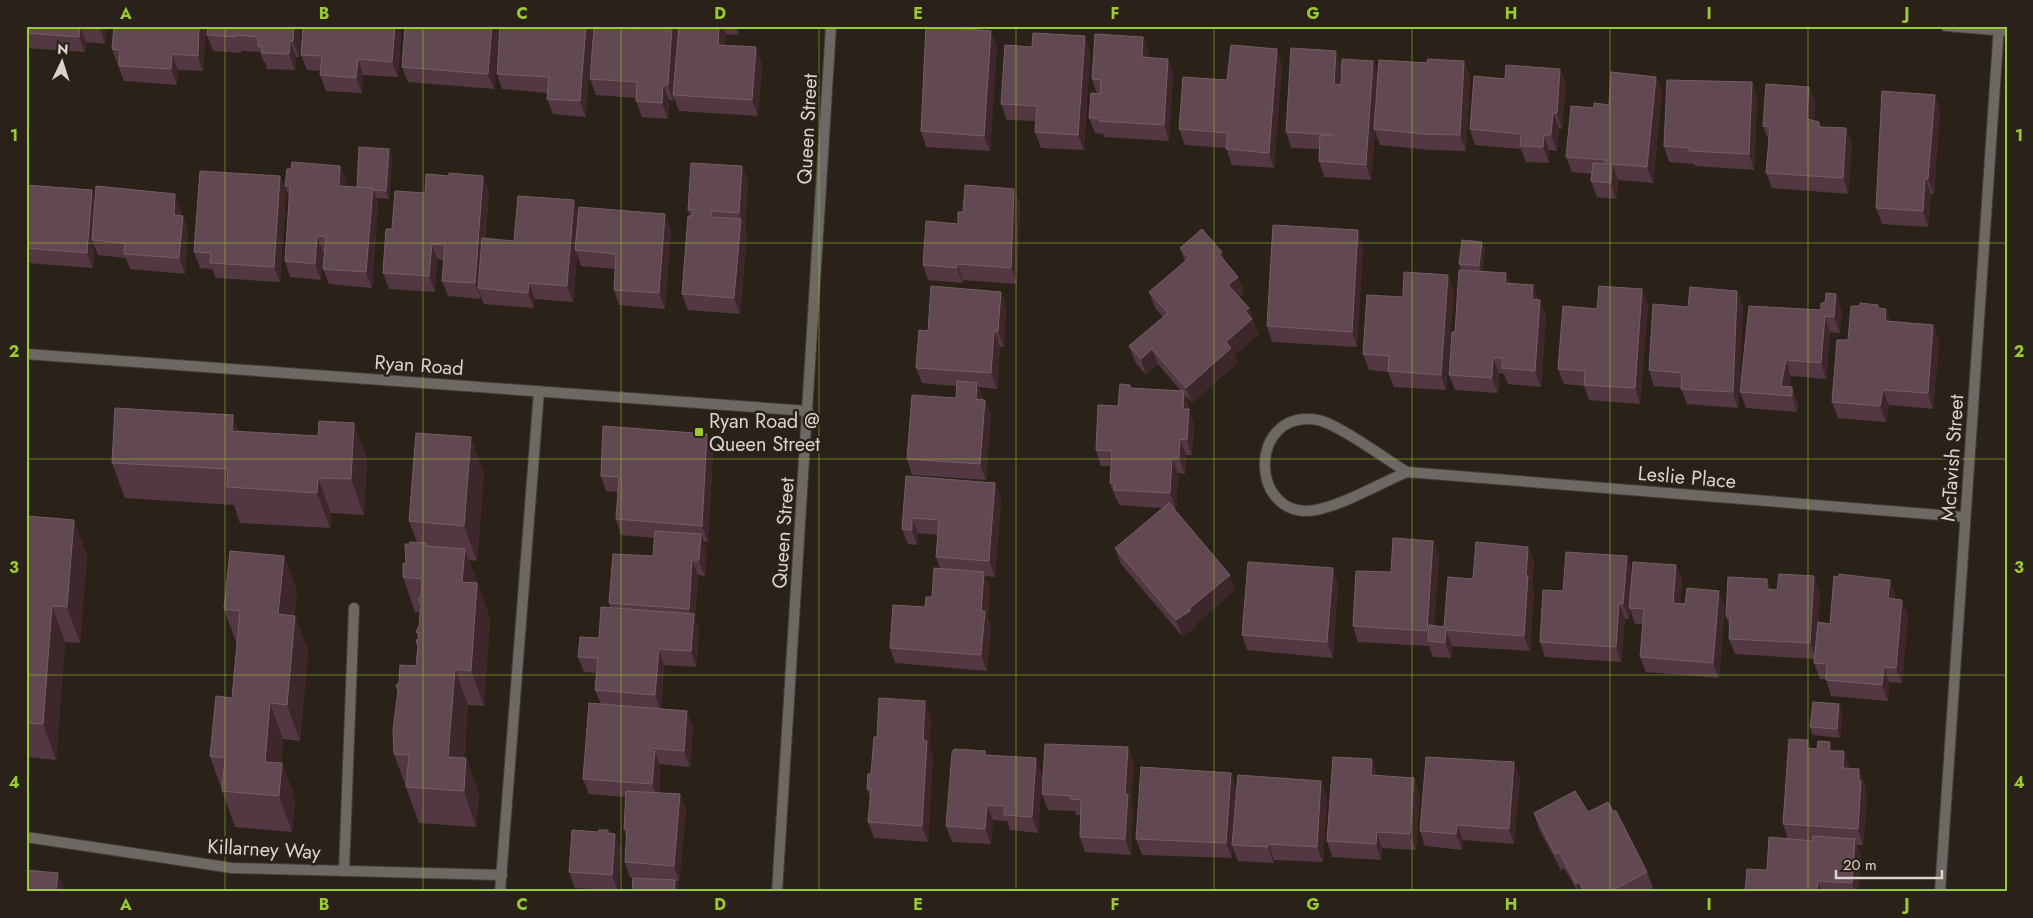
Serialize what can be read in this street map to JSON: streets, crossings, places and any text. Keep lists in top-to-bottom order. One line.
{"streets":{"street":["Queen Street","Ryan Road","McTavish Street","Leslie Place","Killarney Way"]},"crossings":[["Queen Street","Ryan Road"],["McTavish Street","Leslie Place"]],"places":{"transit":["Ryan Road @ Queen Street"]},"scale_bar":"20 m","north":"top","grid":{"columns":["A","B","C","D","E","F","G","H","I","J"],"rows":["1","2","3","4"]}}
